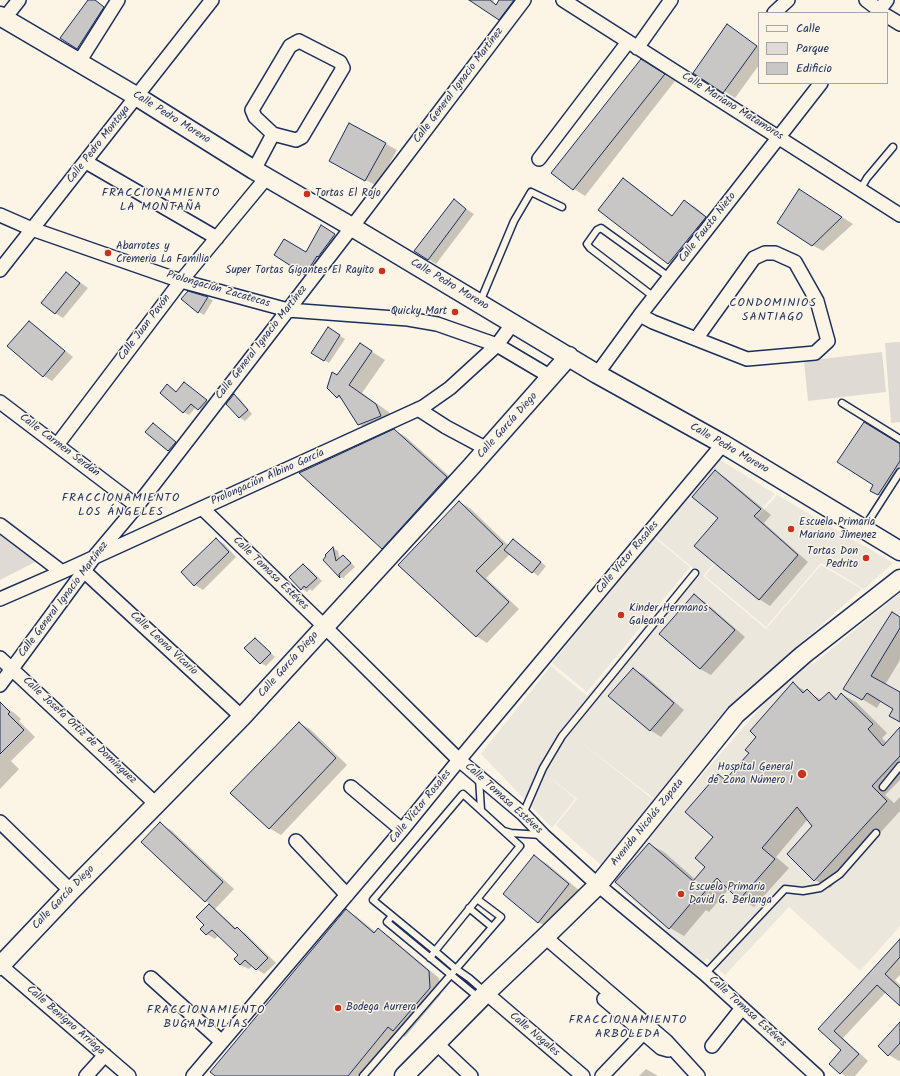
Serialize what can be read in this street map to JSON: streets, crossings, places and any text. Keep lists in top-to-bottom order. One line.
{"streets":{"street":["Calle General Ignacio Martínez","Calle Mariano Matamoros","Calle Pedro Moreno","Calle Pedro Montoya","Calle Fausto Nieto","Prolongación Zacatecas","Calle Juan Pavón","Calle García Diego","Calle Carmen Serdán","Prolongación Albino García","Calle Víctor Rosales","Calle Tomasa Estéves","Calle Leona Vicario","Calle Josefa Ortiz de Domínguez","Avenida Nicolás Zapata","Calle Benigno Arriaga","Calle Nogales"]},"crossings":[["Calle General Ignacio Martínez","Calle Pedro Moreno"],["Calle General Ignacio Martínez","Prolongación Zacatecas"],["Calle General Ignacio Martínez","Calle Carmen Serdán"],["Calle General Ignacio Martínez","Prolongación Albino García"],["Calle General Ignacio Martínez","Calle Leona Vicario"],["Calle General Ignacio Martínez","Calle Josefa Ortiz de Domínguez"],["Calle Mariano Matamoros","Calle Fausto Nieto"],["Calle Pedro Moreno","Calle Pedro Montoya"],["Calle Pedro Moreno","Calle Fausto Nieto"],["Calle Pedro Moreno","Calle Juan Pavón"],["Calle Pedro Moreno","Calle García Diego"],["Calle Pedro Moreno","Prolongación Albino García"],["Calle Pedro Moreno","Calle Víctor Rosales"],["Calle Pedro Montoya","Prolongación Zacatecas"],["Prolongación Zacatecas","Calle Juan Pavón"],["Prolongación Zacatecas","Calle García Diego"],["Prolongación Zacatecas","Prolongación Albino García"],["Calle Juan Pavón","Calle Carmen Serdán"],["Calle García Diego","Calle Tomasa Estéves"],["Calle García Diego","Calle Leona Vicario"],["Calle García Diego","Calle Josefa Ortiz de Domínguez"],["Calle García Diego","Calle Benigno Arriaga"],["Prolongación Albino García","Calle Tomasa Estéves"],["Calle Víctor Rosales","Calle Tomasa Estéves"],["Calle Tomasa Estéves","Avenida Nicolás Zapata"],["Avenida Nicolás Zapata","Calle Nogales"]],"districts":["FRACCIONAMIENTO LA MONTAÑA","CONDOMINIOS SANTIAGO","FRACCIONAMIENTO LOS ÁNGELES","FRACCIONAMIENTO BUGAMBILIAS","FRACCIONAMIENTO ARBOLEDA"],"places":["Tortas El Rojo","Abarrotes y Cremeria La Familia","Super Tortas Gigantes El Rayito","Quicky Mart","Escuela Primaria Mariano Jimenez","Tortas Don Pedrito","Kinder Hermanos Galeana","Hospital General de Zona Número 1","Escuela Primaria David G. Berlanga","Bodega Aurrera"],"legend":["Calle","Parque","Edificio"]}
